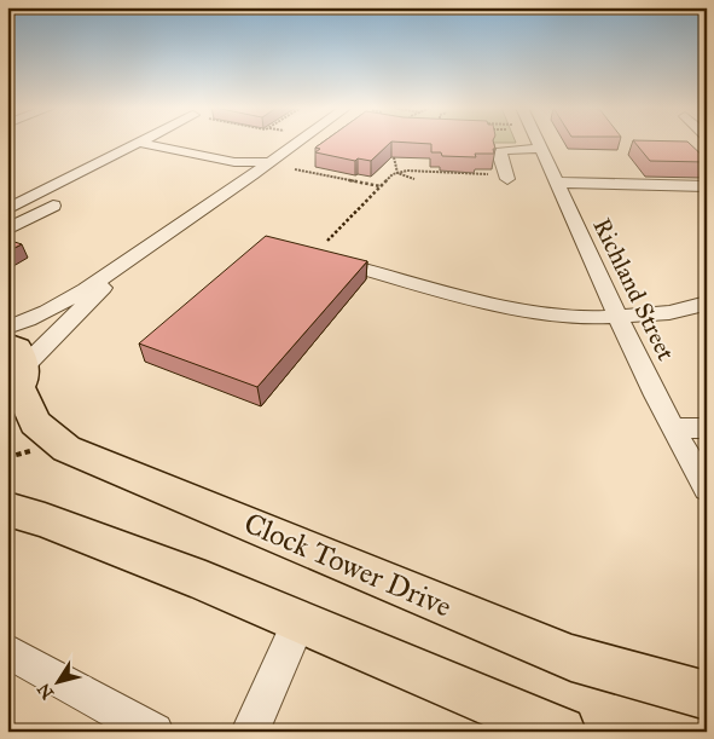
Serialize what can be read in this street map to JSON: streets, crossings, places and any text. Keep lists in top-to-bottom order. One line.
{"streets":{"main road":["Clock Tower Drive"],"street":["Richland Street"]},"north":"bottom left"}
